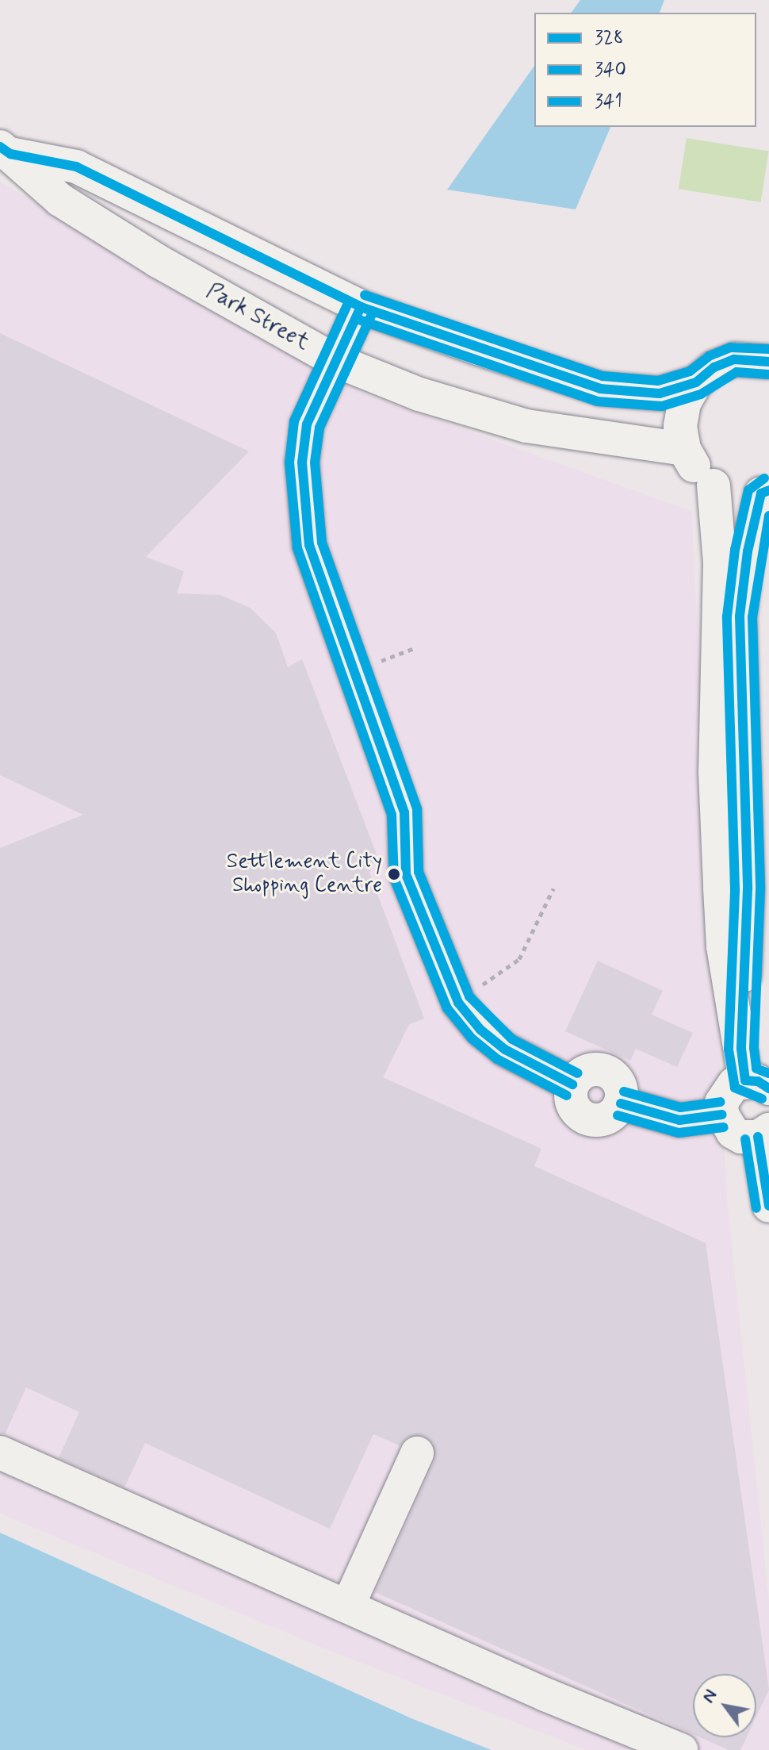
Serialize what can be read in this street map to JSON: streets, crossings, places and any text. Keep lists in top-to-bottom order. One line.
{"streets":{"street":["Park Street"]},"places":["Settlement City Shopping Centre"],"lines":["transit line 328","transit line 341","transit line 340"],"legend":["328","340","341"],"north":"top left"}
